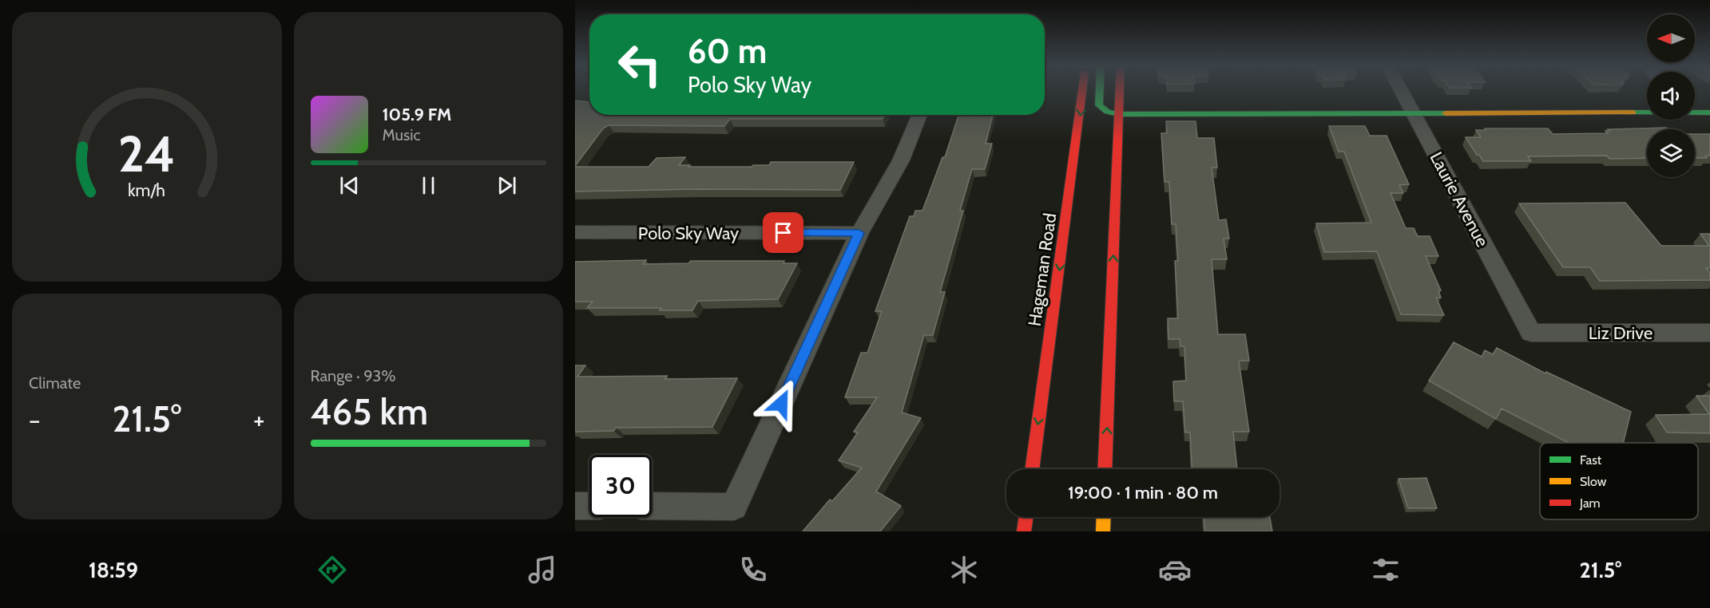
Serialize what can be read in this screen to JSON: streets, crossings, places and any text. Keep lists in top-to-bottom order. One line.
{"streets":{"main road":["Hageman Road"],"street":["Laurie Avenue","Polo Sky Way","Liz Drive"]},"crossings":[["Laurie Avenue","Liz Drive"]],"legend":["Fast","Slow","Jam"],"north":"left","page":{"turn":["60 m","Polo Sky Way"],"song":["105.9 FM","Music"],"tile":["Climate",["Range · 93%","465 km"]],"heat":["−","21.5°","+"],"limit":"30","trip":"19:00 · 1 min · 80 m","tabs":["18:59","21.5°"],"gauge":["24","km/h"]}}
